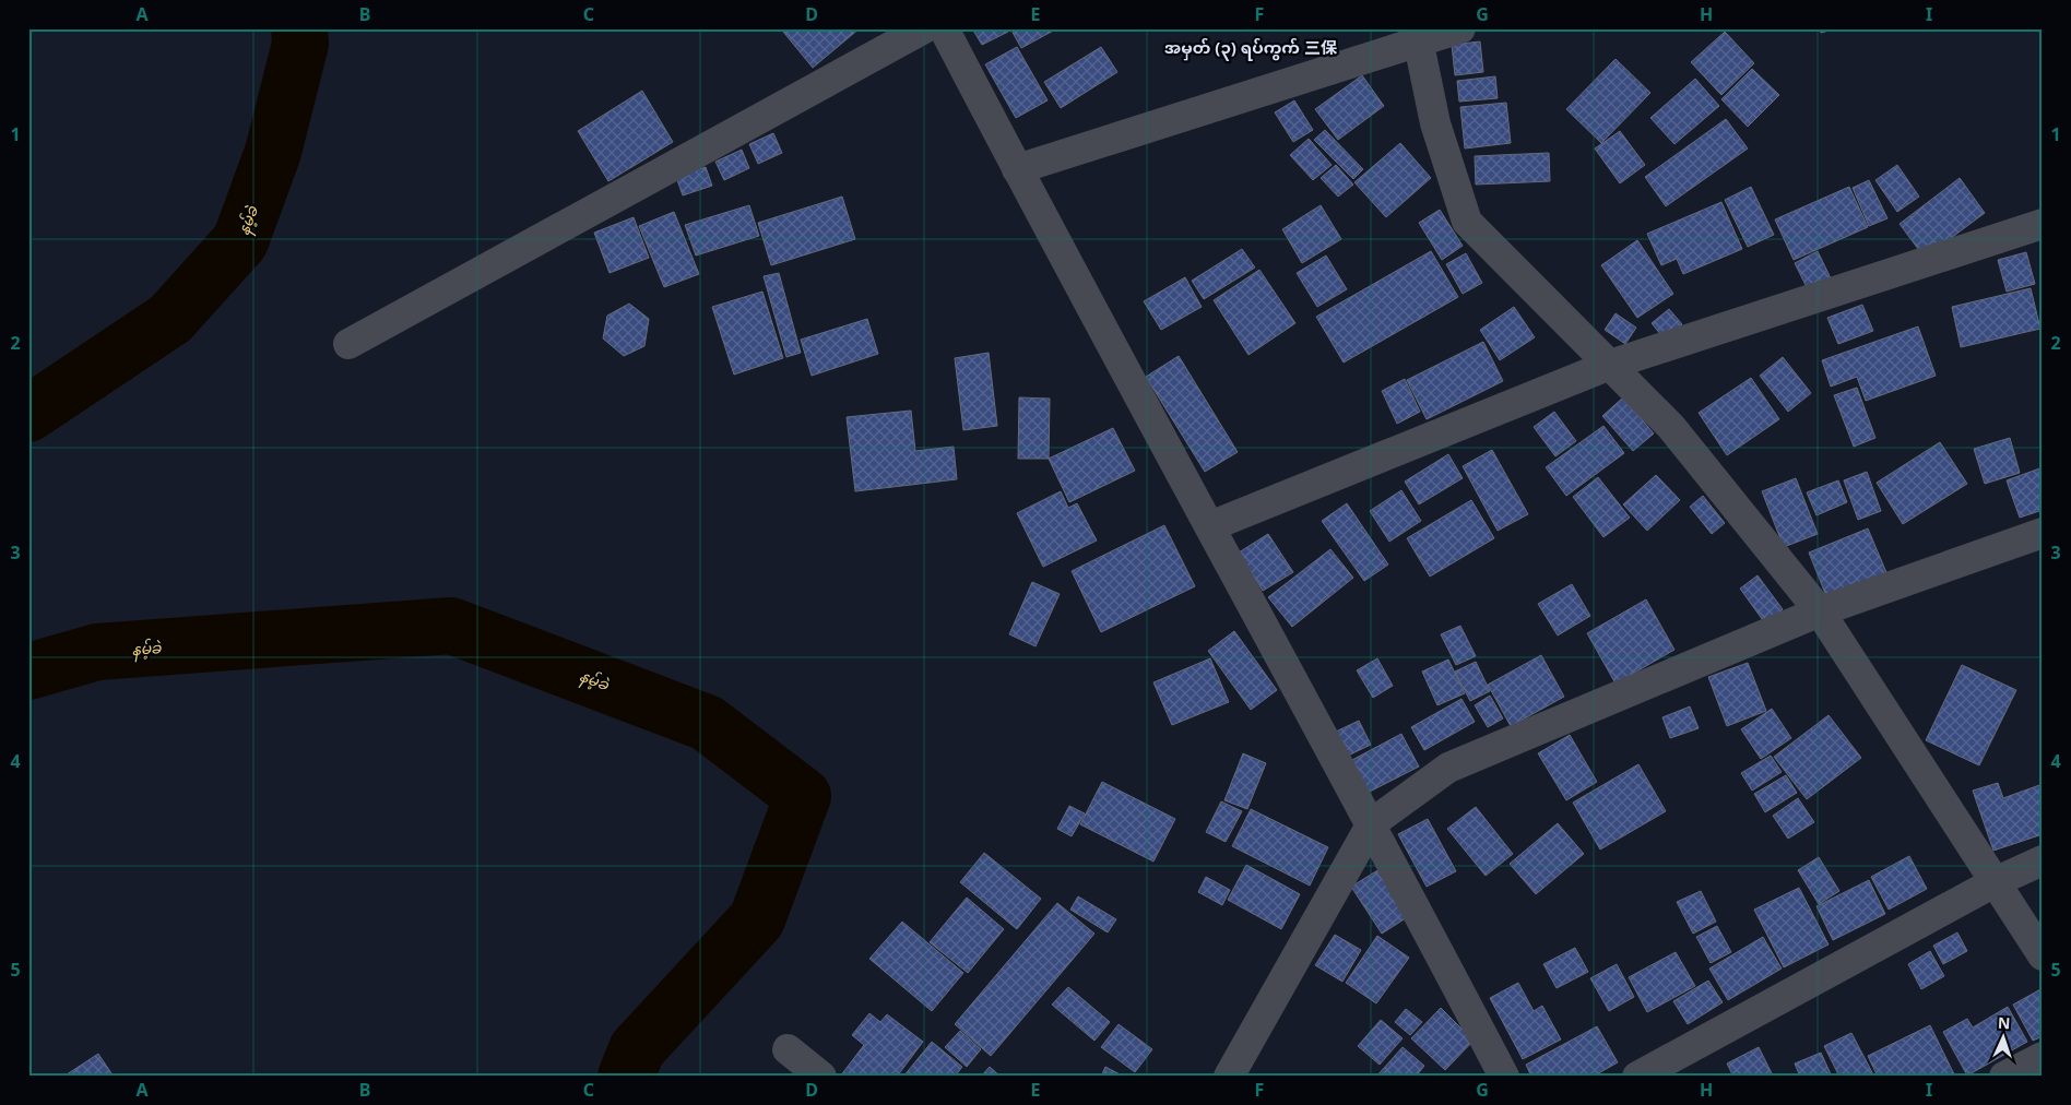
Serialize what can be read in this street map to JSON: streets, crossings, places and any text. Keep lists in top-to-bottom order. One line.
{"districts":["အမှတ် (၃) ရပ်ကွက် 三保"],"water":["နမ့်ခဲ"],"north":"top","grid":{"columns":["A","B","C","D","E","F","G","H","I"],"rows":["1","2","3","4","5"]}}
